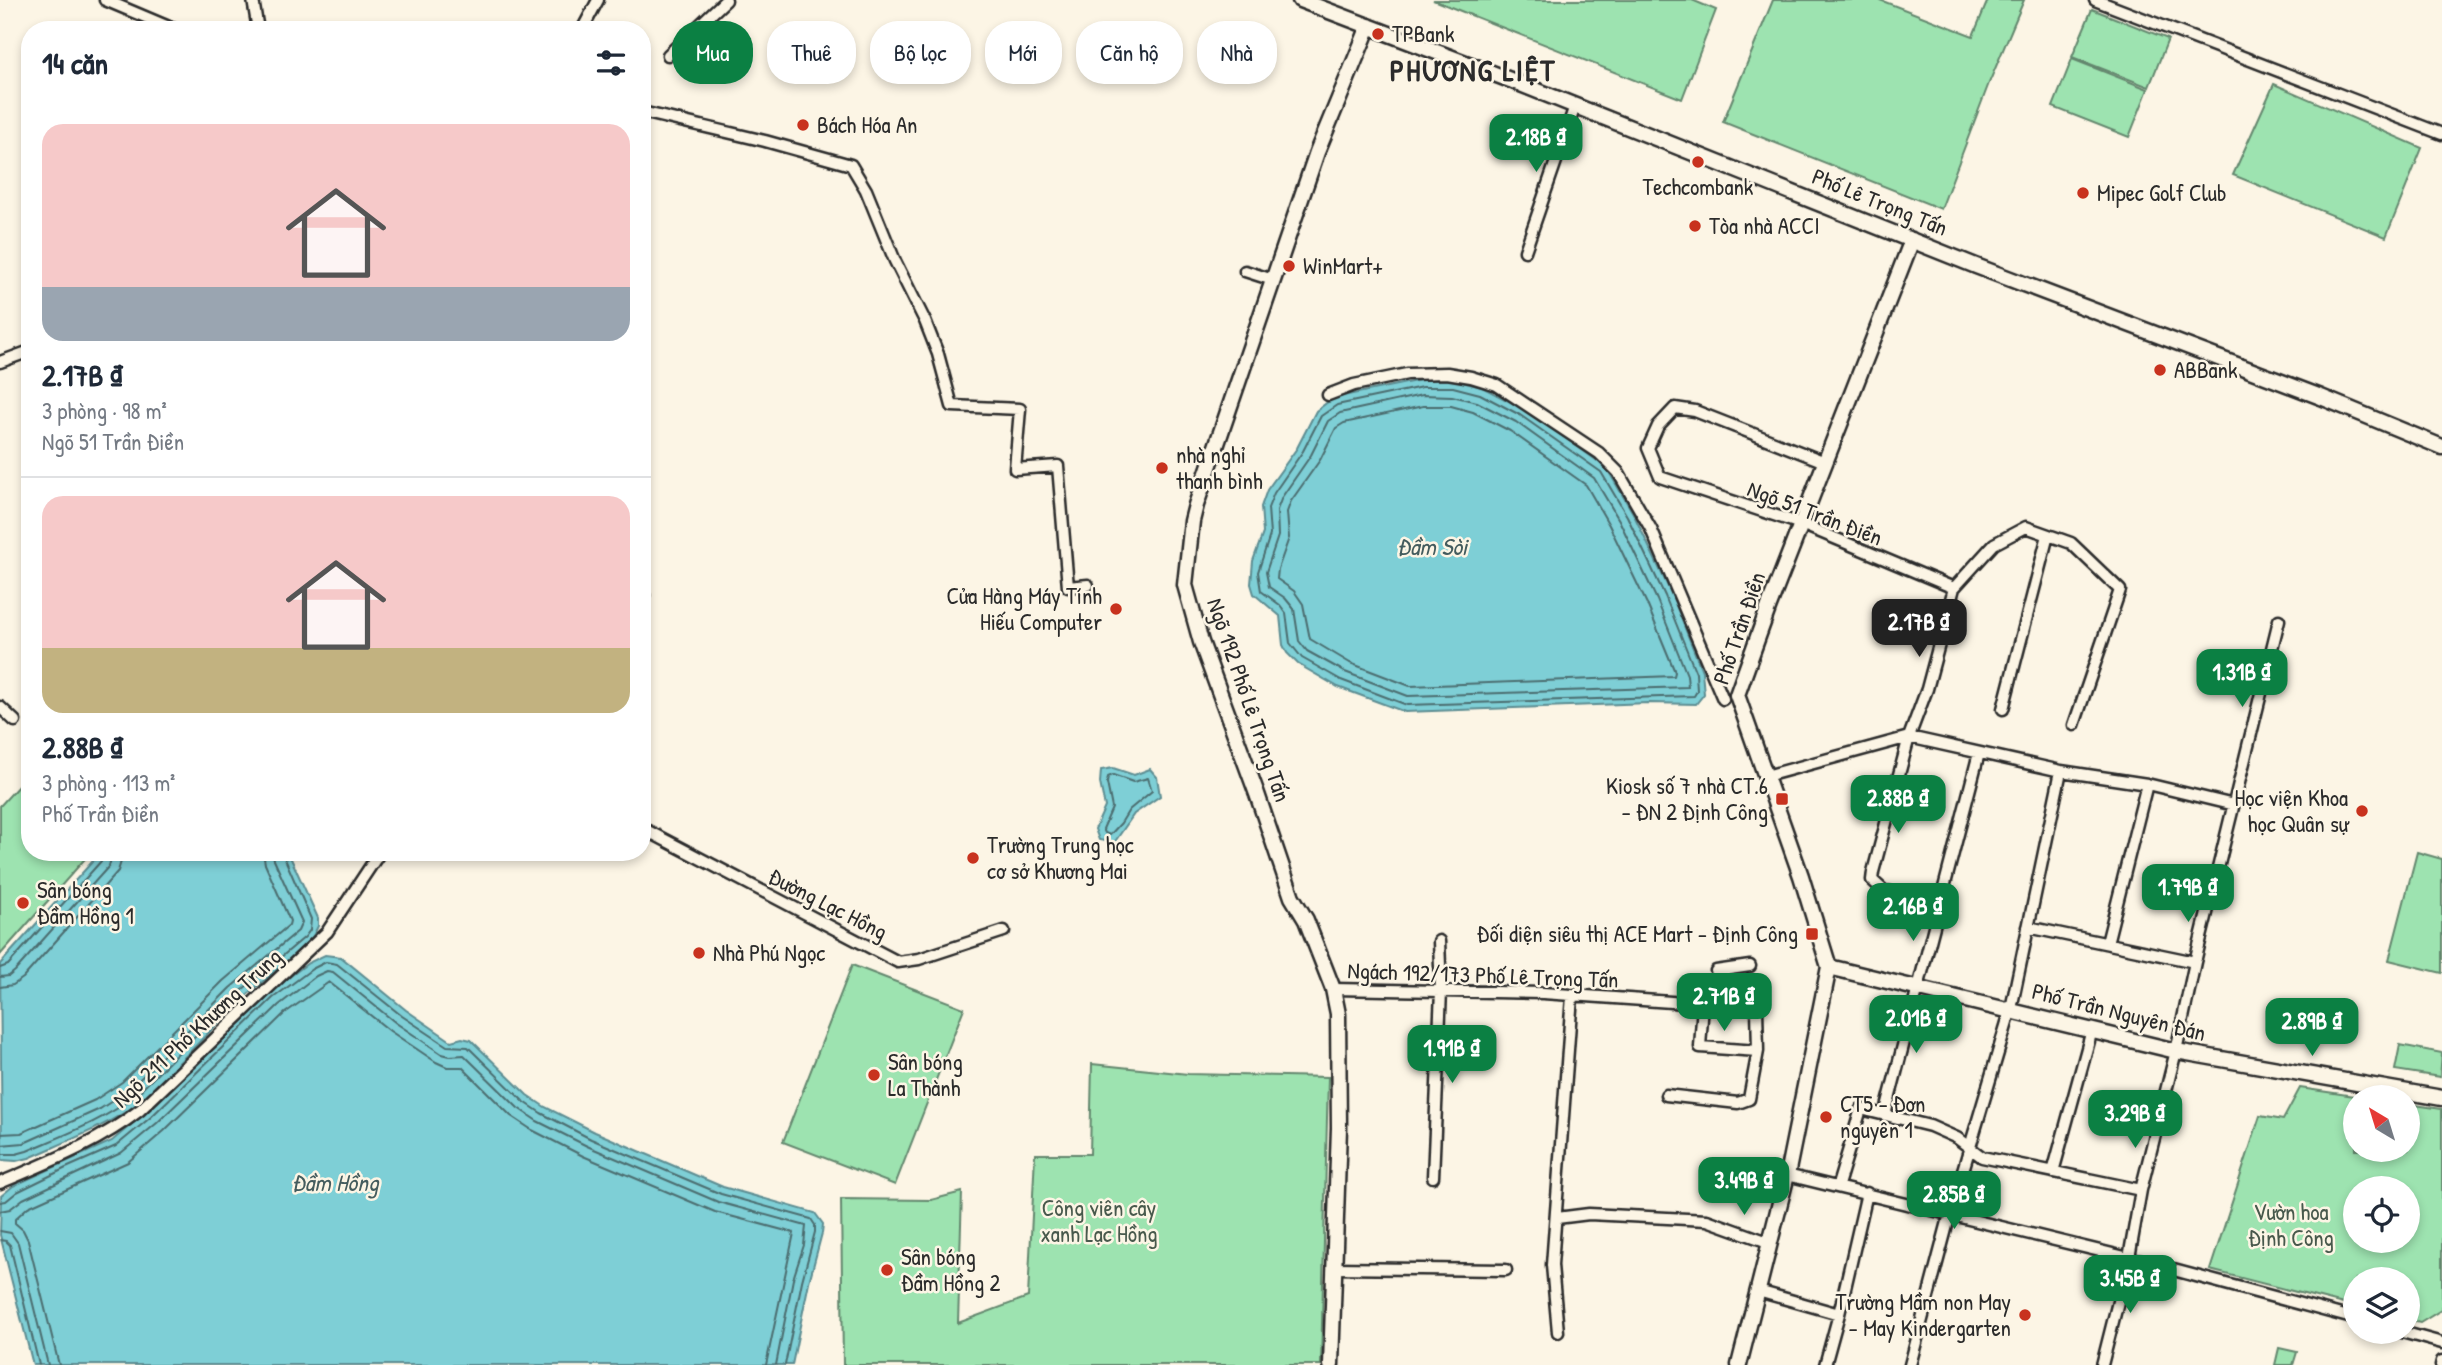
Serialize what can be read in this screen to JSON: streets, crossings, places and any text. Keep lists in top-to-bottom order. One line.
{"streets":{"street":["Phố Lê Trọng Tấn","Ngõ 51 Trần Điền","Phố Trần Điền","Ngõ 192 Phố Lê Trọng Tấn","Đường Lạc Hồng","Ngách 192/173 Phố Lê Trọng Tấn","Phố Trần Nguyên Đán","Ngõ 211 Phố Khương Trung"]},"crossings":[["Phố Lê Trọng Tấn","Phố Trần Điền"],["Phố Lê Trọng Tấn","Ngõ 192 Phố Lê Trọng Tấn"],["Ngõ 51 Trần Điền","Phố Trần Điền"],["Phố Trần Điền","Phố Trần Nguyên Đán"],["Ngõ 192 Phố Lê Trọng Tấn","Ngách 192/173 Phố Lê Trọng Tấn"]],"districts":["PHƯƠNG LIỆT"],"water":["Đầm Sòi","Đầm Hồng"],"parks":["Công viên cây xanh Lạc Hồng","Vườn hoa Định Công"],"places":{"other":["TPBank","Bách Hóa An","Techcombank","Mipec Golf Club","Tòa nhà ACCI","WinMart+","ABBank","nhà nghỉ thanh bình","Cửa Hàng Máy Tính Hiếu Computer","Học viện Khoa học Quân sự","Trường Trung học cơ sở Khương Mai","Sân bóng Đầm Hồng 1","Nhà Phú Ngọc","Sân bóng La Thành","CT5 - Đơn nguyên 1","Sân bóng Đầm Hồng 2","Trường Mầm non May - May Kindergarten"],"transit":["Kiosk số 7 nhà CT.6 - ĐN 2 Định Công","Đối diện siêu thị ACE Mart - Định Công"]},"north":"top left","page":{"chip":["Mua","Thuê","Bộ lọc","Mới","Căn hộ","Nhà"],"heading":"14 căn","list":[{"name":"2.17B ₫","note":"3 phòng · 98 m² · Ngõ 51 Trần Điền"},{"name":"2.88B ₫","note":"3 phòng · 113 m² · Phố Trần Điền"}],"price":["2.18B ₫","2.17B ₫","1.31B ₫","2.88B ₫","1.79B ₫","2.16B ₫","2.71B ₫","2.01B ₫","2.89B ₫","1.91B ₫","3.29B ₫","3.49B ₫","2.85B ₫","3.45B ₫"]}}
